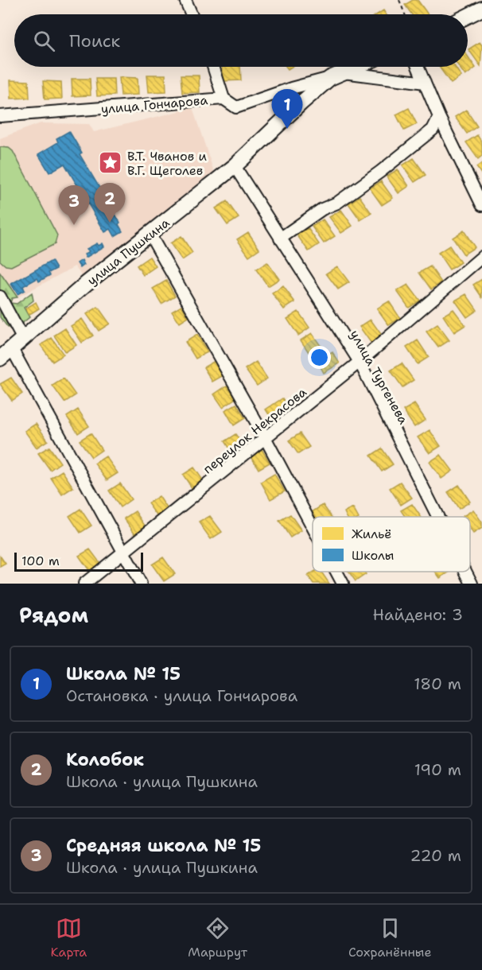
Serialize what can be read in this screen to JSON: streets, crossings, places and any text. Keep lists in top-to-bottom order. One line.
{"streets":{"street":["улица Гончарова","улица Пушкина","улица Тургенева","переулок Некрасова"]},"crossings":[["улица Гончарова","улица Пушкина"],["улица Пушкина","улица Тургенева"],["улица Тургенева","переулок Некрасова"]],"places":{"place":["В.Т. Чванов и В.Г. Щеголев"]},"legend":["Жильё","Школы"],"scale_bar":"100 m","page":{"search":"Поиск","pins":["1","2","3"],"scale":"100 m","heading":["Рядом","Найдено: 3"],"list":[{"mark":"1","name":"Школа № 15","note":"Остановка · улица Гончарова","value":"180 m"},{"mark":"2","name":"Колобок","note":"Школа · улица Пушкина","value":"190 m"},{"mark":"3","name":"Средняя школа № 15","note":"Школа · улица Пушкина","value":"220 m"}],"nav":["Карта","Маршрут","Сохранённые"]}}
